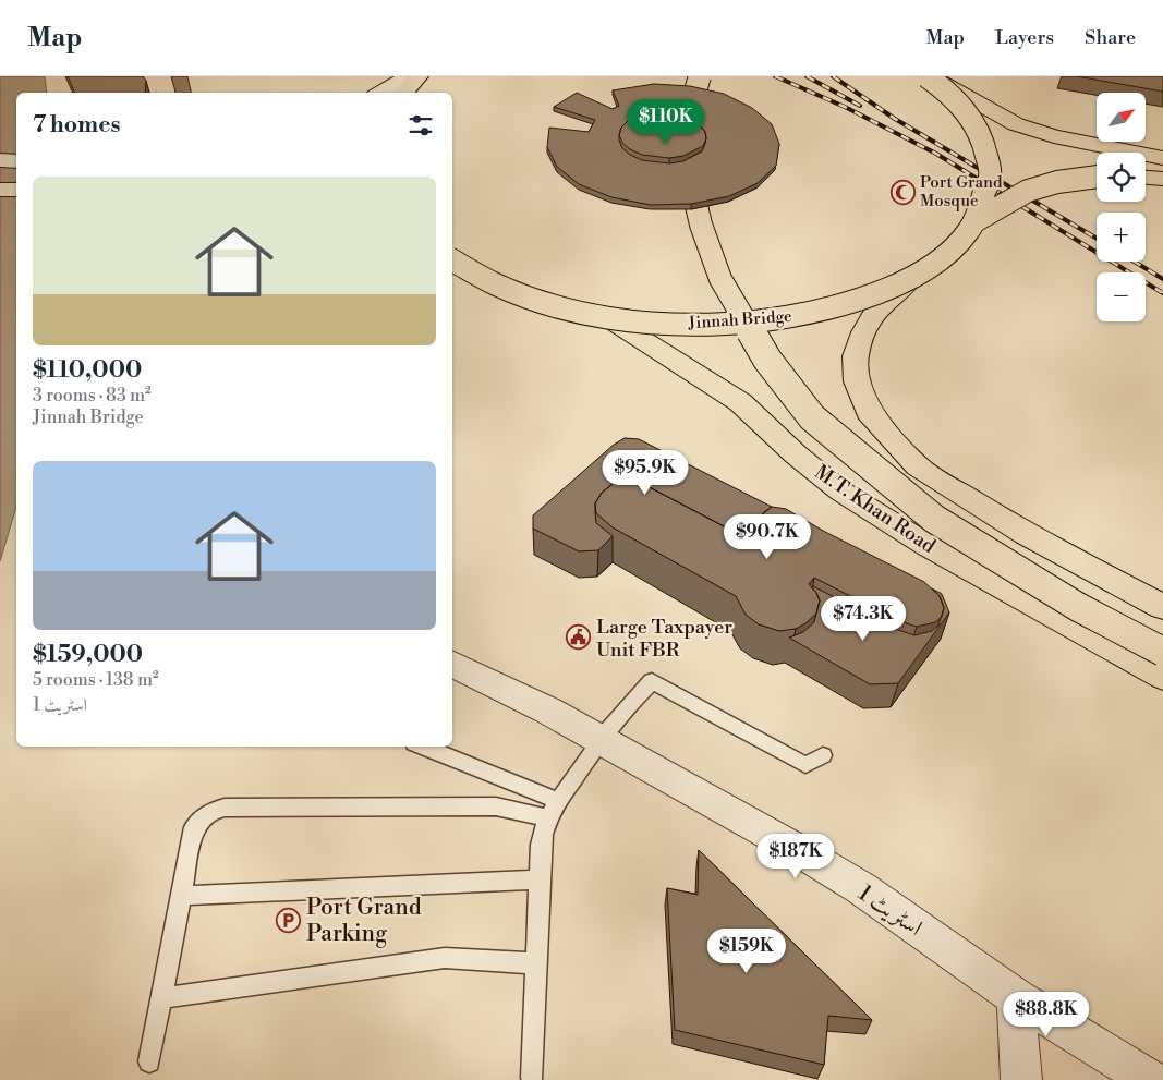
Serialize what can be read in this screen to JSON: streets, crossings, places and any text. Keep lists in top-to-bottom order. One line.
{"streets":{"highway":["Jinnah Bridge","M.T. Khan Road"],"street":["اسٹریٹ 1"]},"crossings":[["Jinnah Bridge","M.T. Khan Road"]],"places":{"mosque":["Port Grand Mosque"],"public building":["Large Taxpayer Unit FBR"],"parking":["Port Grand Parking"]},"north":"top right","page":{"header":"Map","nav":["Map","Layers","Share"],"map_buttons":["+","−"],"heading":"7 homes","price":["$110K","$95.9K","$90.7K","$74.3K","$187K","$159K","$88.8K"],"list":[{"name":"$110,000","note":"3 rooms · 83 m² · Jinnah Bridge"},{"name":"$159,000","note":"5 rooms · 138 m² · اسٹریٹ 1"}]}}
